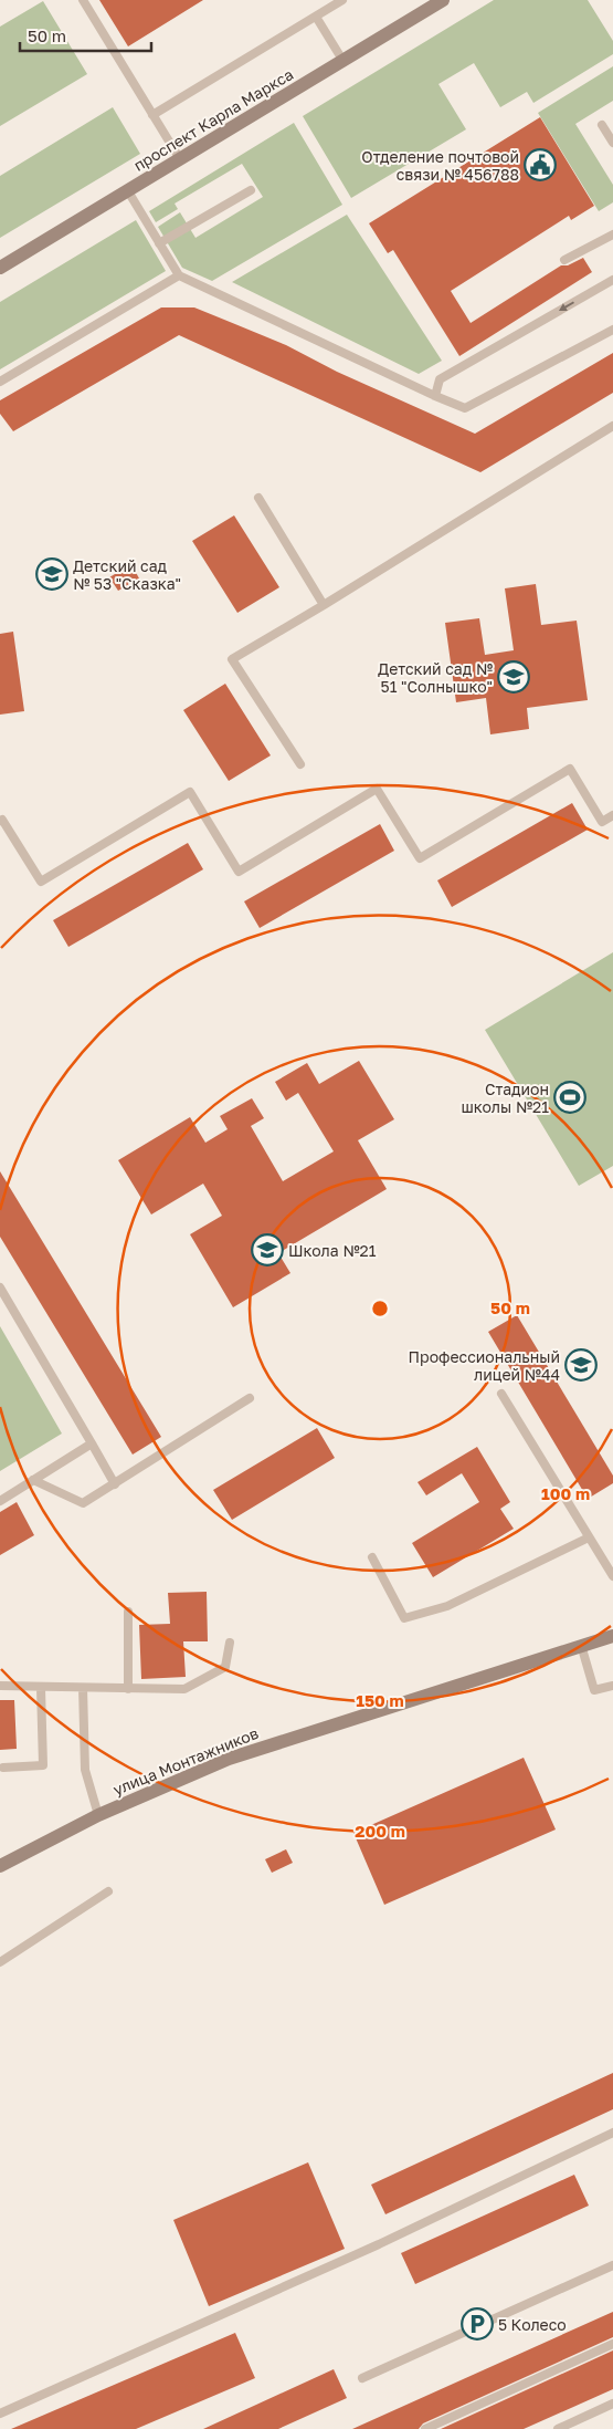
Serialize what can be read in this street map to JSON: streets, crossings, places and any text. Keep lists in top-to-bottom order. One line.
{"streets":{"street":["проспект Карла Маркса","улица Монтажников"]},"places":{"public building":["Отделение почтовой связи № 456788"],"school or university":["Детский сад № 53 \"Сказка\"","Детский сад № 51 \"Солнышко\"","Школа №21","Профессиональный лицей №44"],"sports":["Стадион школы №21"],"parking":["5 Колесо"]},"scale_bar":"50 m","rings":["50 m","100 m","150 m","200 m"]}
